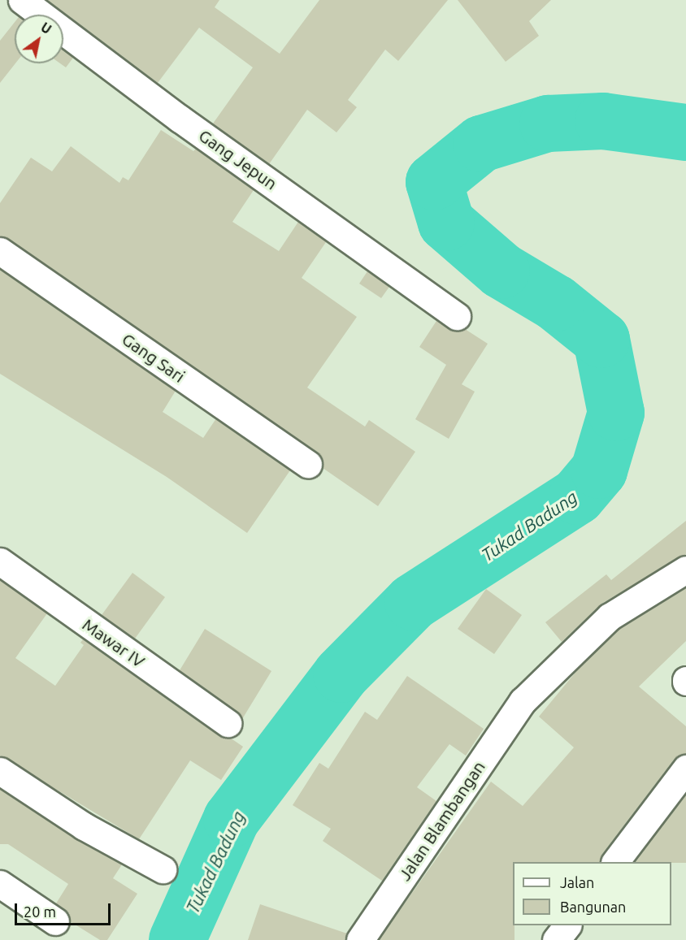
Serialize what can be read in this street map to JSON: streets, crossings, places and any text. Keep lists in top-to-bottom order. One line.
{"streets":{"street":["Gang Jepun","Gang Sari","Mawar IV","Jalan Blambangan"]},"water":["Tukad Badung"],"legend":["Jalan","Bangunan"],"scale_bar":"20 m","north":"top right"}
